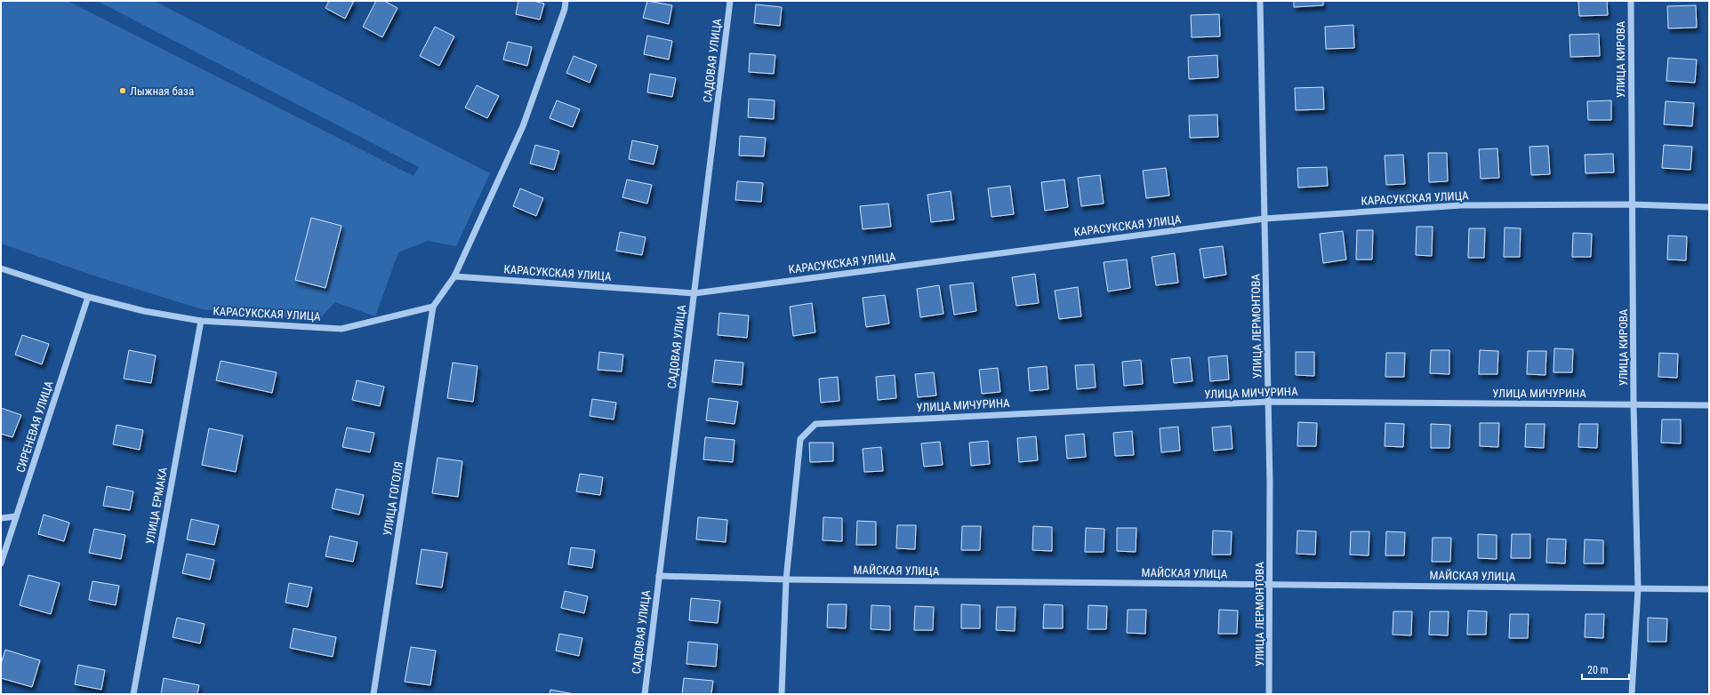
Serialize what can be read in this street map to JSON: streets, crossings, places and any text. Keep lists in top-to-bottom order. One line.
{"streets":{"street":["УЛИЦА КИРОВА","САДОВАЯ УЛИЦА","КАРАСУКСКАЯ УЛИЦА","УЛИЦА ЛЕРМОНТОВА","УЛИЦА МИЧУРИНА","СИРЕНЕВАЯ УЛИЦА","УЛИЦА ГОГОЛЯ","УЛИЦА ЕРМАКА","МАЙСКАЯ УЛИЦА"]},"crossings":[["УЛИЦА КИРОВА","КАРАСУКСКАЯ УЛИЦА"],["УЛИЦА КИРОВА","УЛИЦА МИЧУРИНА"],["УЛИЦА КИРОВА","МАЙСКАЯ УЛИЦА"],["САДОВАЯ УЛИЦА","КАРАСУКСКАЯ УЛИЦА"],["САДОВАЯ УЛИЦА","МАЙСКАЯ УЛИЦА"],["КАРАСУКСКАЯ УЛИЦА","УЛИЦА ЛЕРМОНТОВА"],["КАРАСУКСКАЯ УЛИЦА","СИРЕНЕВАЯ УЛИЦА"],["КАРАСУКСКАЯ УЛИЦА","УЛИЦА ГОГОЛЯ"],["КАРАСУКСКАЯ УЛИЦА","УЛИЦА ЕРМАКА"],["УЛИЦА ЛЕРМОНТОВА","УЛИЦА МИЧУРИНА"],["УЛИЦА ЛЕРМОНТОВА","МАЙСКАЯ УЛИЦА"],["УЛИЦА МИЧУРИНА","МАЙСКАЯ УЛИЦА"]],"places":["Лыжная база"],"scale_bar":"20 m"}
